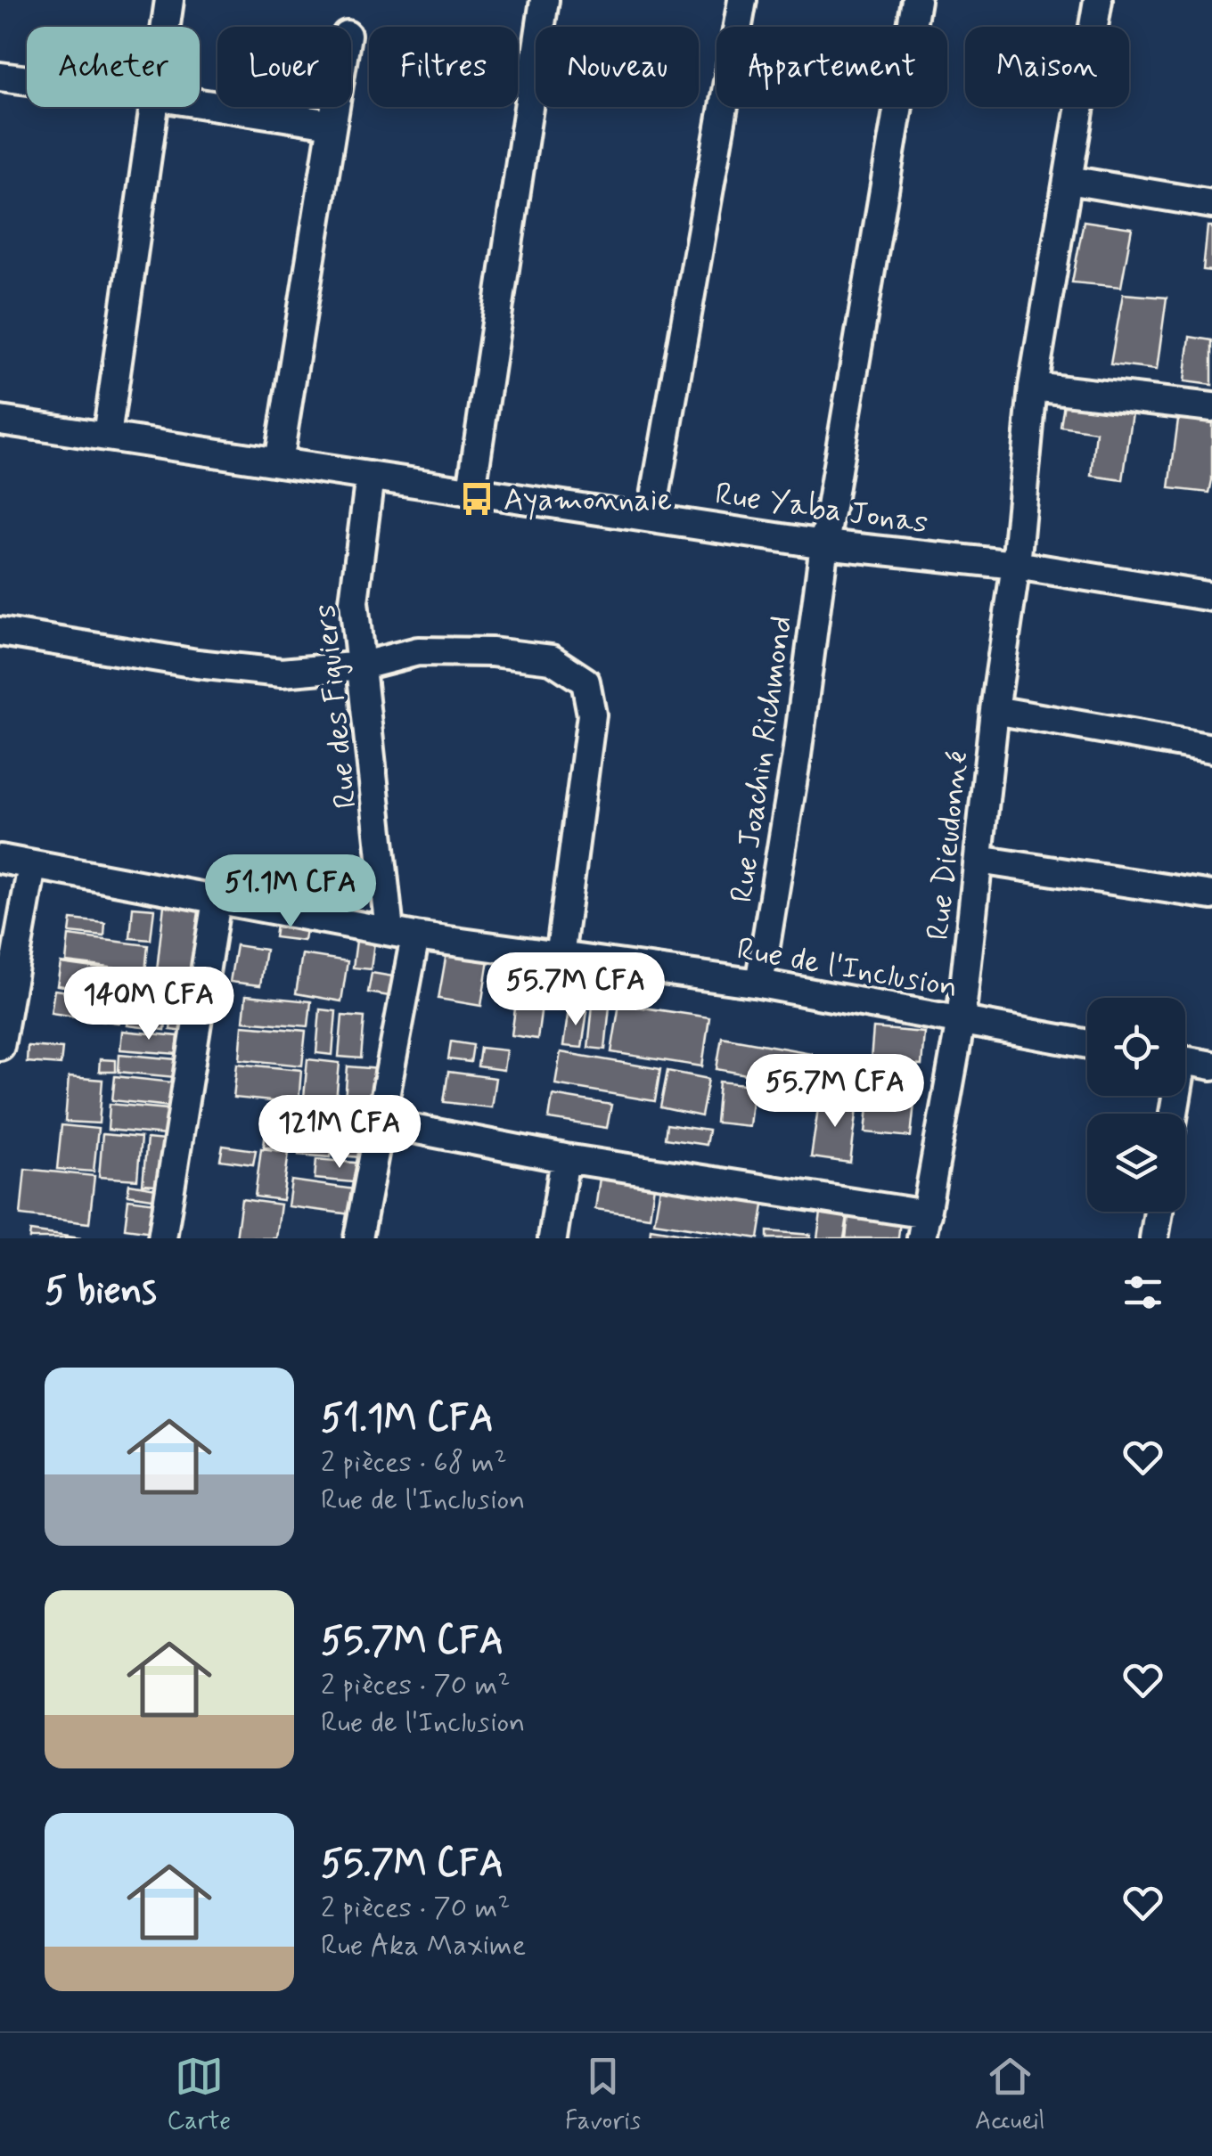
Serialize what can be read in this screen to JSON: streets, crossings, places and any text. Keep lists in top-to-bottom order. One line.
{"streets":{"street":["Rue Yaba Jonas","Rue des Figuiers","Rue Joachin Richmond","Rue Dieudonné","Rue de l'Inclusion"]},"crossings":[["Rue Yaba Jonas","Rue des Figuiers"],["Rue Yaba Jonas","Rue Joachin Richmond"],["Rue Yaba Jonas","Rue Dieudonné"],["Rue des Figuiers","Rue de l'Inclusion"],["Rue Joachin Richmond","Rue de l'Inclusion"],["Rue Dieudonné","Rue de l'Inclusion"]],"places":{"bus stop":["Ayamonnaie"]},"page":{"chip":["Acheter","Louer","Filtres","Nouveau","Appartement","Maison"],"price":["51.1M CFA","55.7M CFA","140M CFA","55.7M CFA","121M CFA"],"heading":"5 biens","list":[{"name":"51.1M CFA","note":"2 pièces · 68 m² · Rue de l'Inclusion"},{"name":"55.7M CFA","note":"2 pièces · 70 m² · Rue de l'Inclusion"},{"name":"55.7M CFA","note":"2 pièces · 70 m² · Rue Aka Maxime"}],"tabs":["Carte","Favoris","Accueil"]}}
